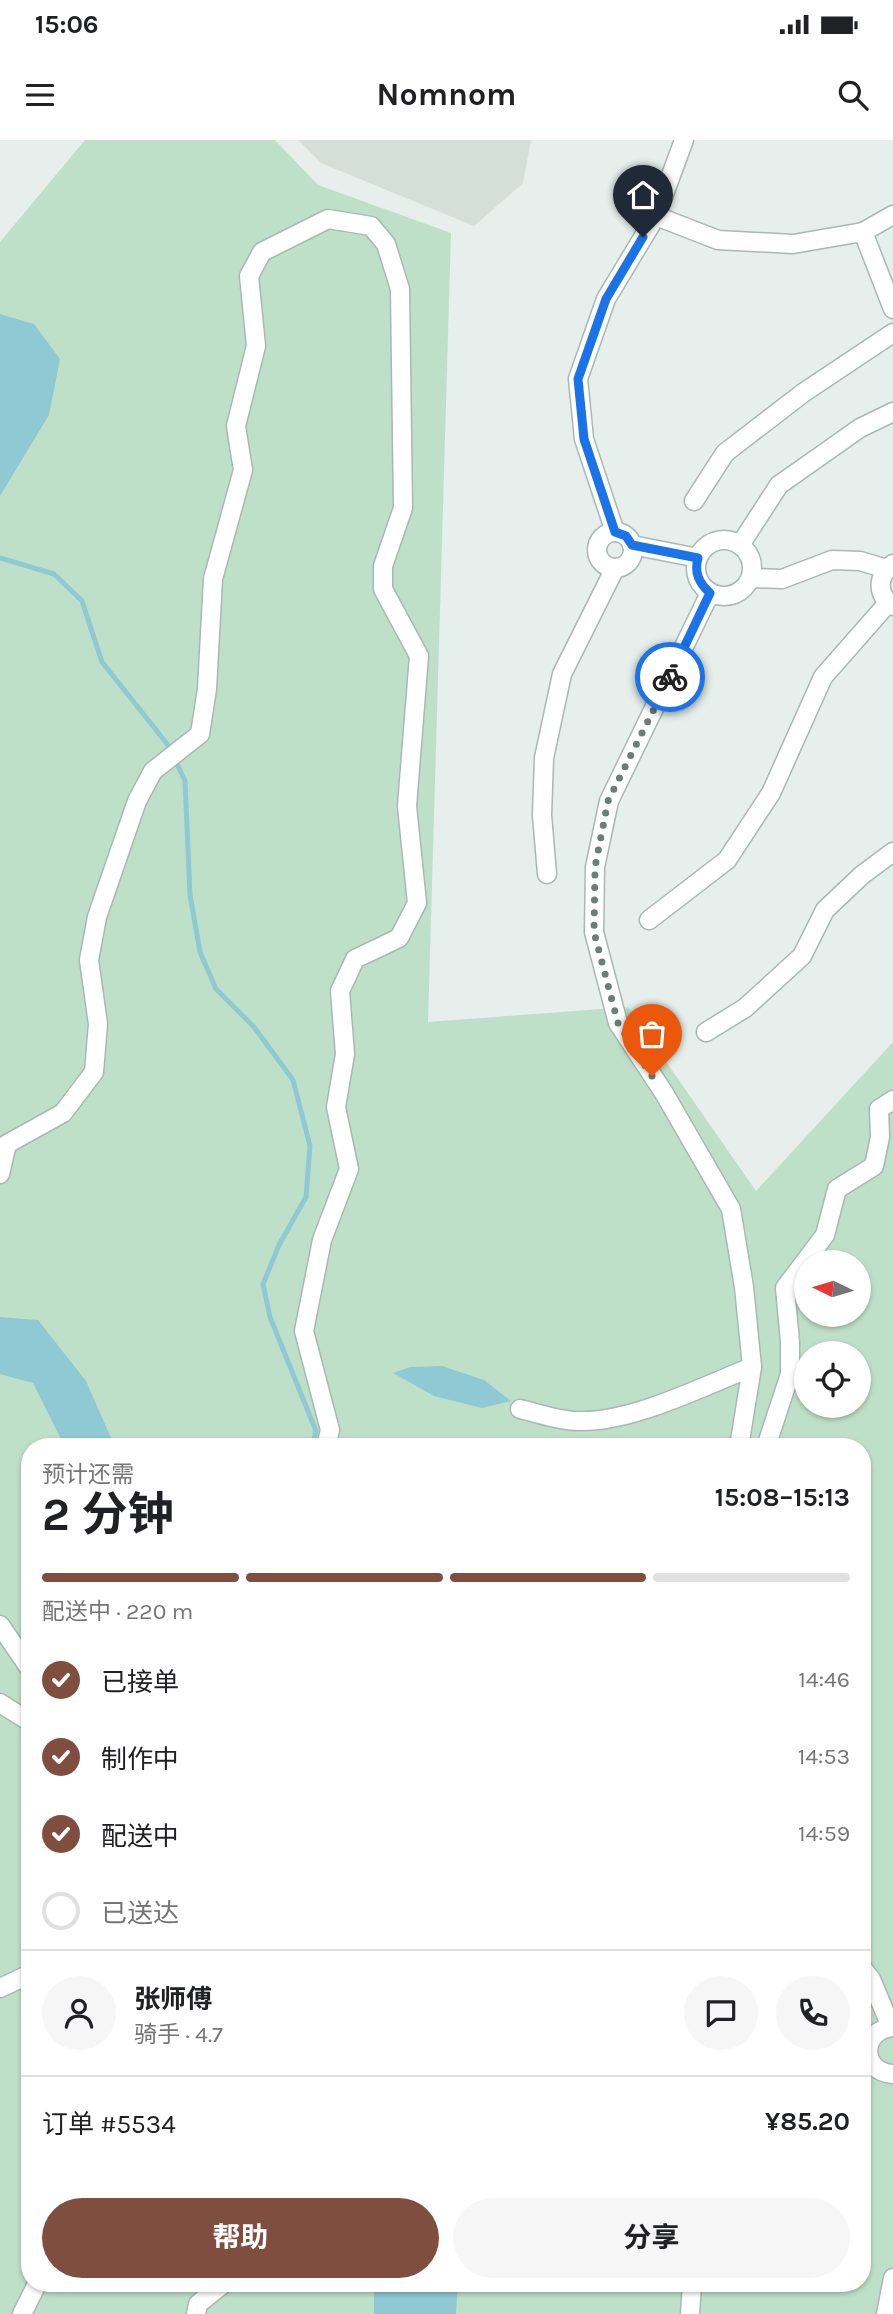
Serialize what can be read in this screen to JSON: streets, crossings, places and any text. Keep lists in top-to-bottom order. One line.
{"north":"left","page":{"status":"15:06","header":"Nomnom","heading":["2 分钟","预计还需","15:08–15:13"],"panel":["张师傅","骑手 · 4.7","订单 #5534","¥85.20"],"bar":"配送中 · 220 m","list":[["已接单","14:46"],["制作中","14:53"],["配送中","14:59"],"已送达"],"buttons":["帮助","分享"]}}
